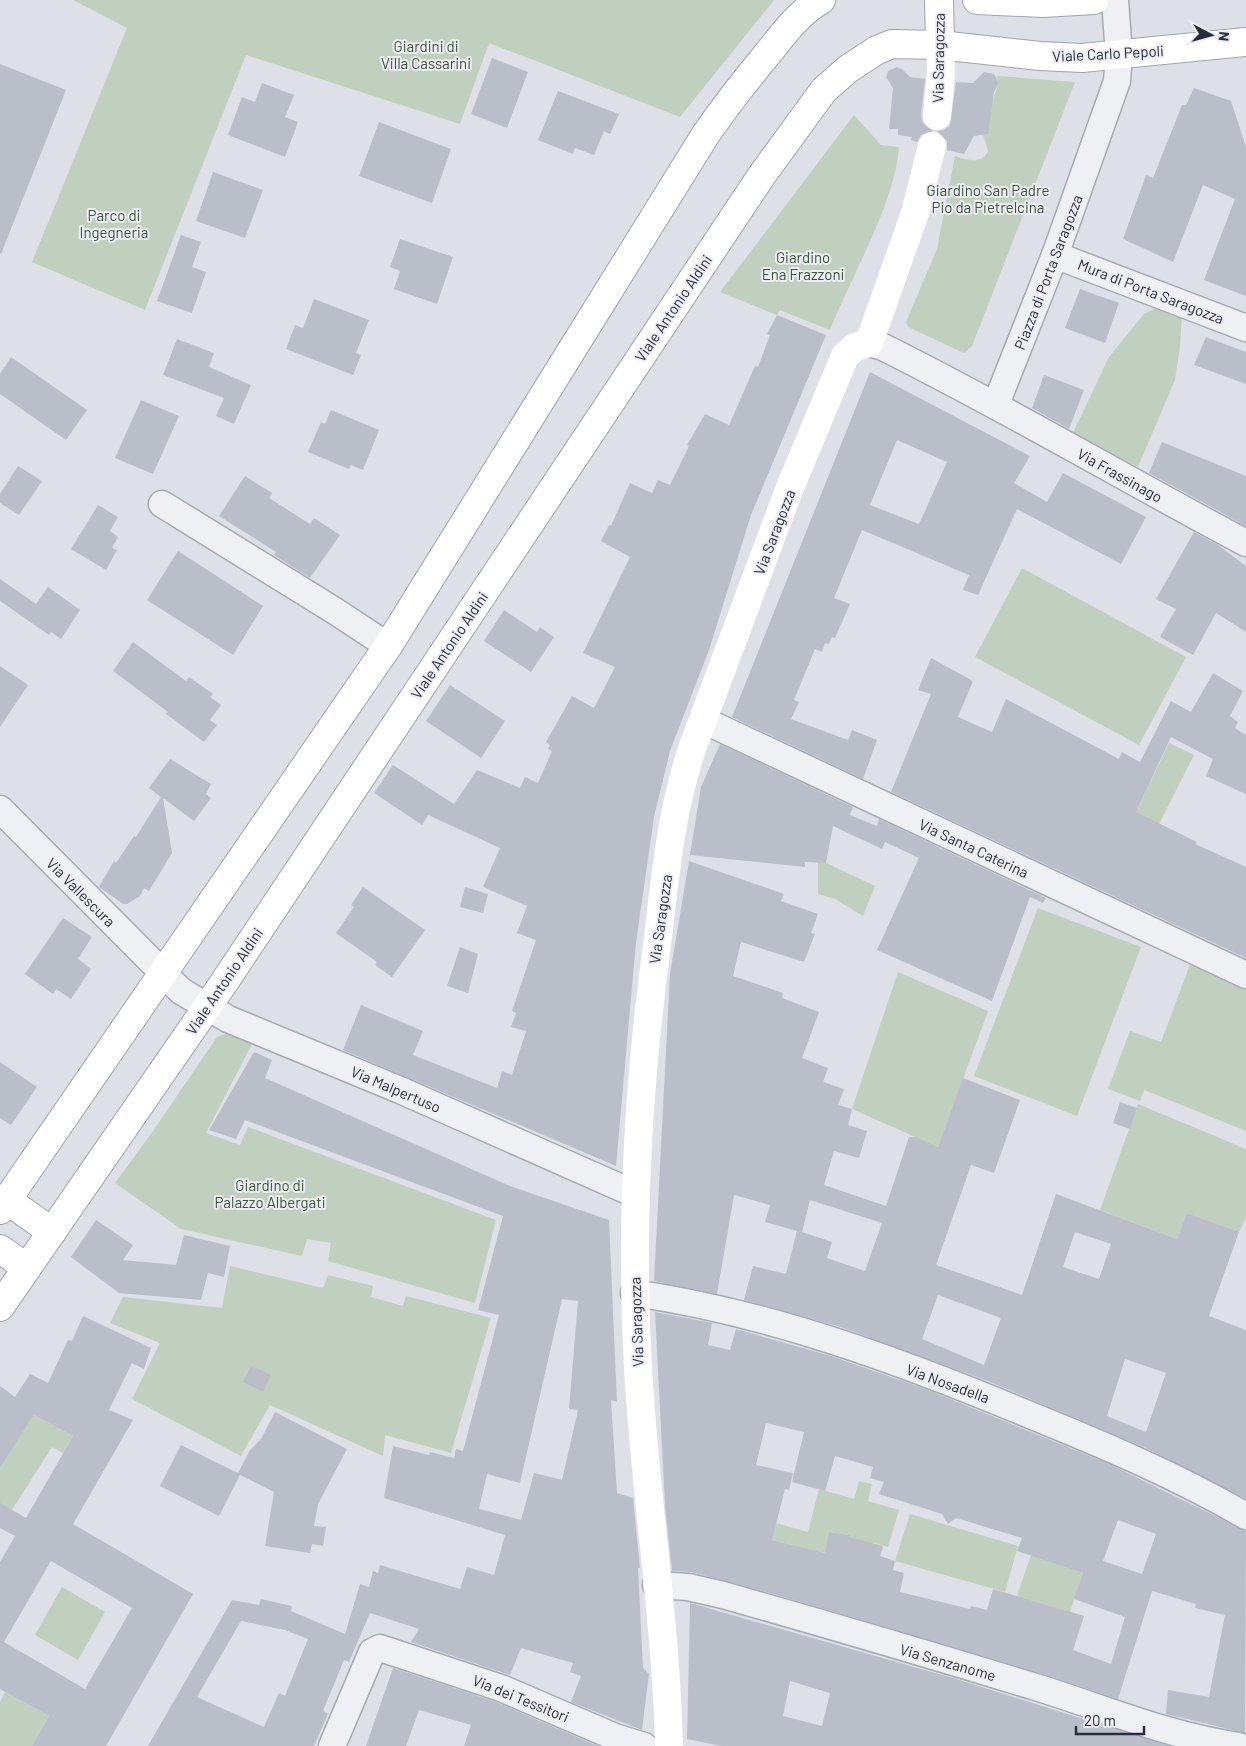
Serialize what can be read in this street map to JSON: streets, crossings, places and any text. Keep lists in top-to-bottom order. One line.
{"streets":{"main road":["Viale Carlo Pepoli","Via Saragozza","Viale Antonio Aldini"],"street":["Piazza di Porta Saragozza","Mura di Porta Saragozza","Via Frassinago","Via Santa Caterina","Via Vallescura","Via Malpertuso","Via Nosadella","Via Senzanome","Via dei Tessitori"]},"crossings":[["Viale Carlo Pepoli","Via Saragozza"],["Viale Carlo Pepoli","Piazza di Porta Saragozza"],["Viale Carlo Pepoli","Viale Antonio Aldini"],["Via Saragozza","Viale Antonio Aldini"],["Via Saragozza","Via Santa Caterina"],["Via Saragozza","Via Malpertuso"],["Via Saragozza","Via Nosadella"],["Via Saragozza","Via Senzanome"],["Piazza di Porta Saragozza","Mura di Porta Saragozza"],["Piazza di Porta Saragozza","Via Frassinago"],["Viale Antonio Aldini","Via Malpertuso"],["Via Vallescura","Via Malpertuso"]],"parks":["Giardini di Villa Cassarini","Giardino San Padre Pio da Pietrelcina","Parco di Ingegneria","Giardino Ena Frazzoni","Giardino di Palazzo Albergati"],"scale_bar":"20 m","north":"right"}
